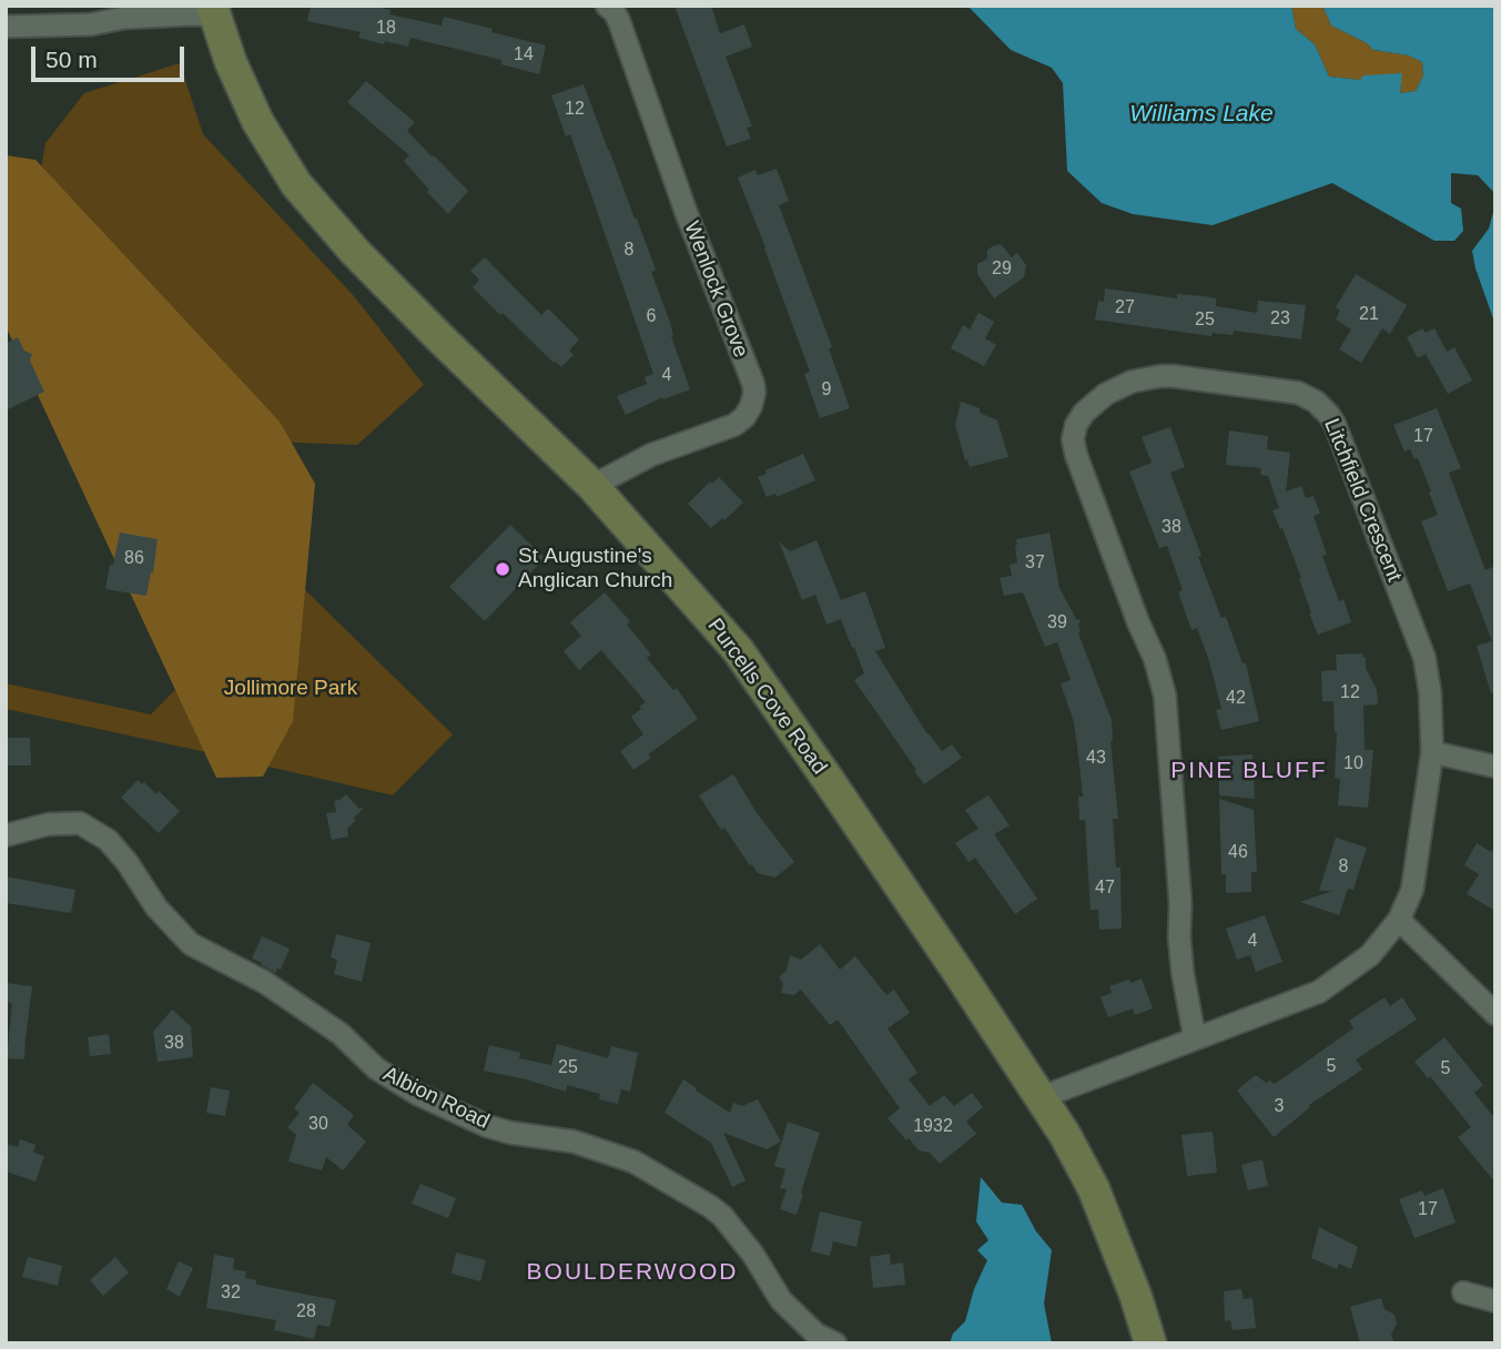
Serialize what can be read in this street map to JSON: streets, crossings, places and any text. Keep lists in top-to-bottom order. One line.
{"streets":{"main road":["Purcells Cove Road"],"street":["Wenlock Grove","Litchfield Crescent","Albion Road"]},"crossings":[["Wenlock Grove","Purcells Cove Road"],["Litchfield Crescent","Purcells Cove Road"]],"districts":["PINE BLUFF","BOULDERWOOD"],"water":["Williams Lake"],"parks":["Jollimore Park"],"places":["St Augustine's Anglican Church"],"house_numbers":["18","14","12","8","29","27","21","6","23","25","4","9","17","38","86","37","39","12","42","43","10","46","8","47","4","38","5","25","5","3","30","1932","17","32","28"],"scale_bar":"50 m"}
